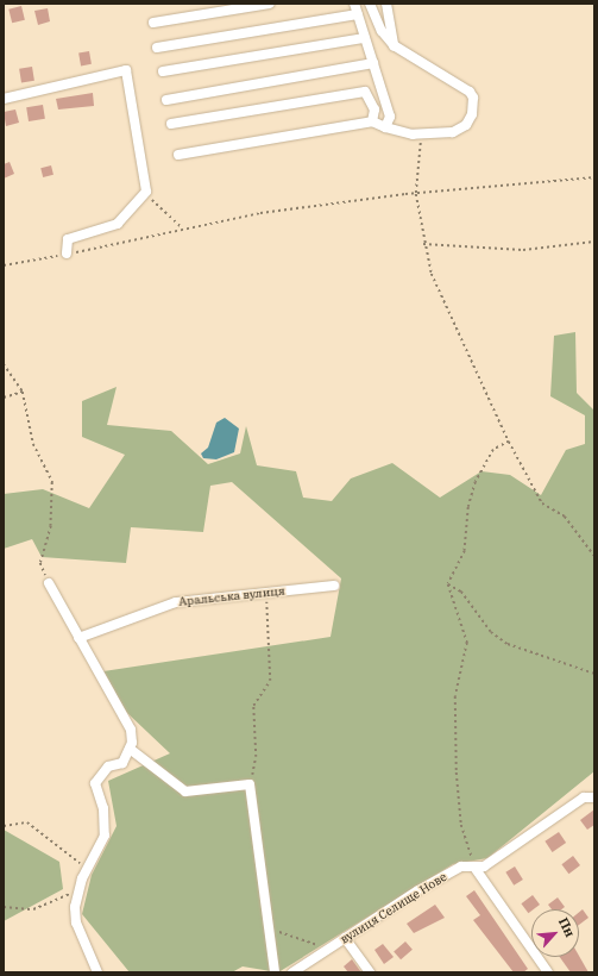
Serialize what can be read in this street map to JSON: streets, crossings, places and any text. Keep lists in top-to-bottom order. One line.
{"streets":{"street":["Аральська вулиця","вулиця Селище Нове"]},"north":"top right"}
